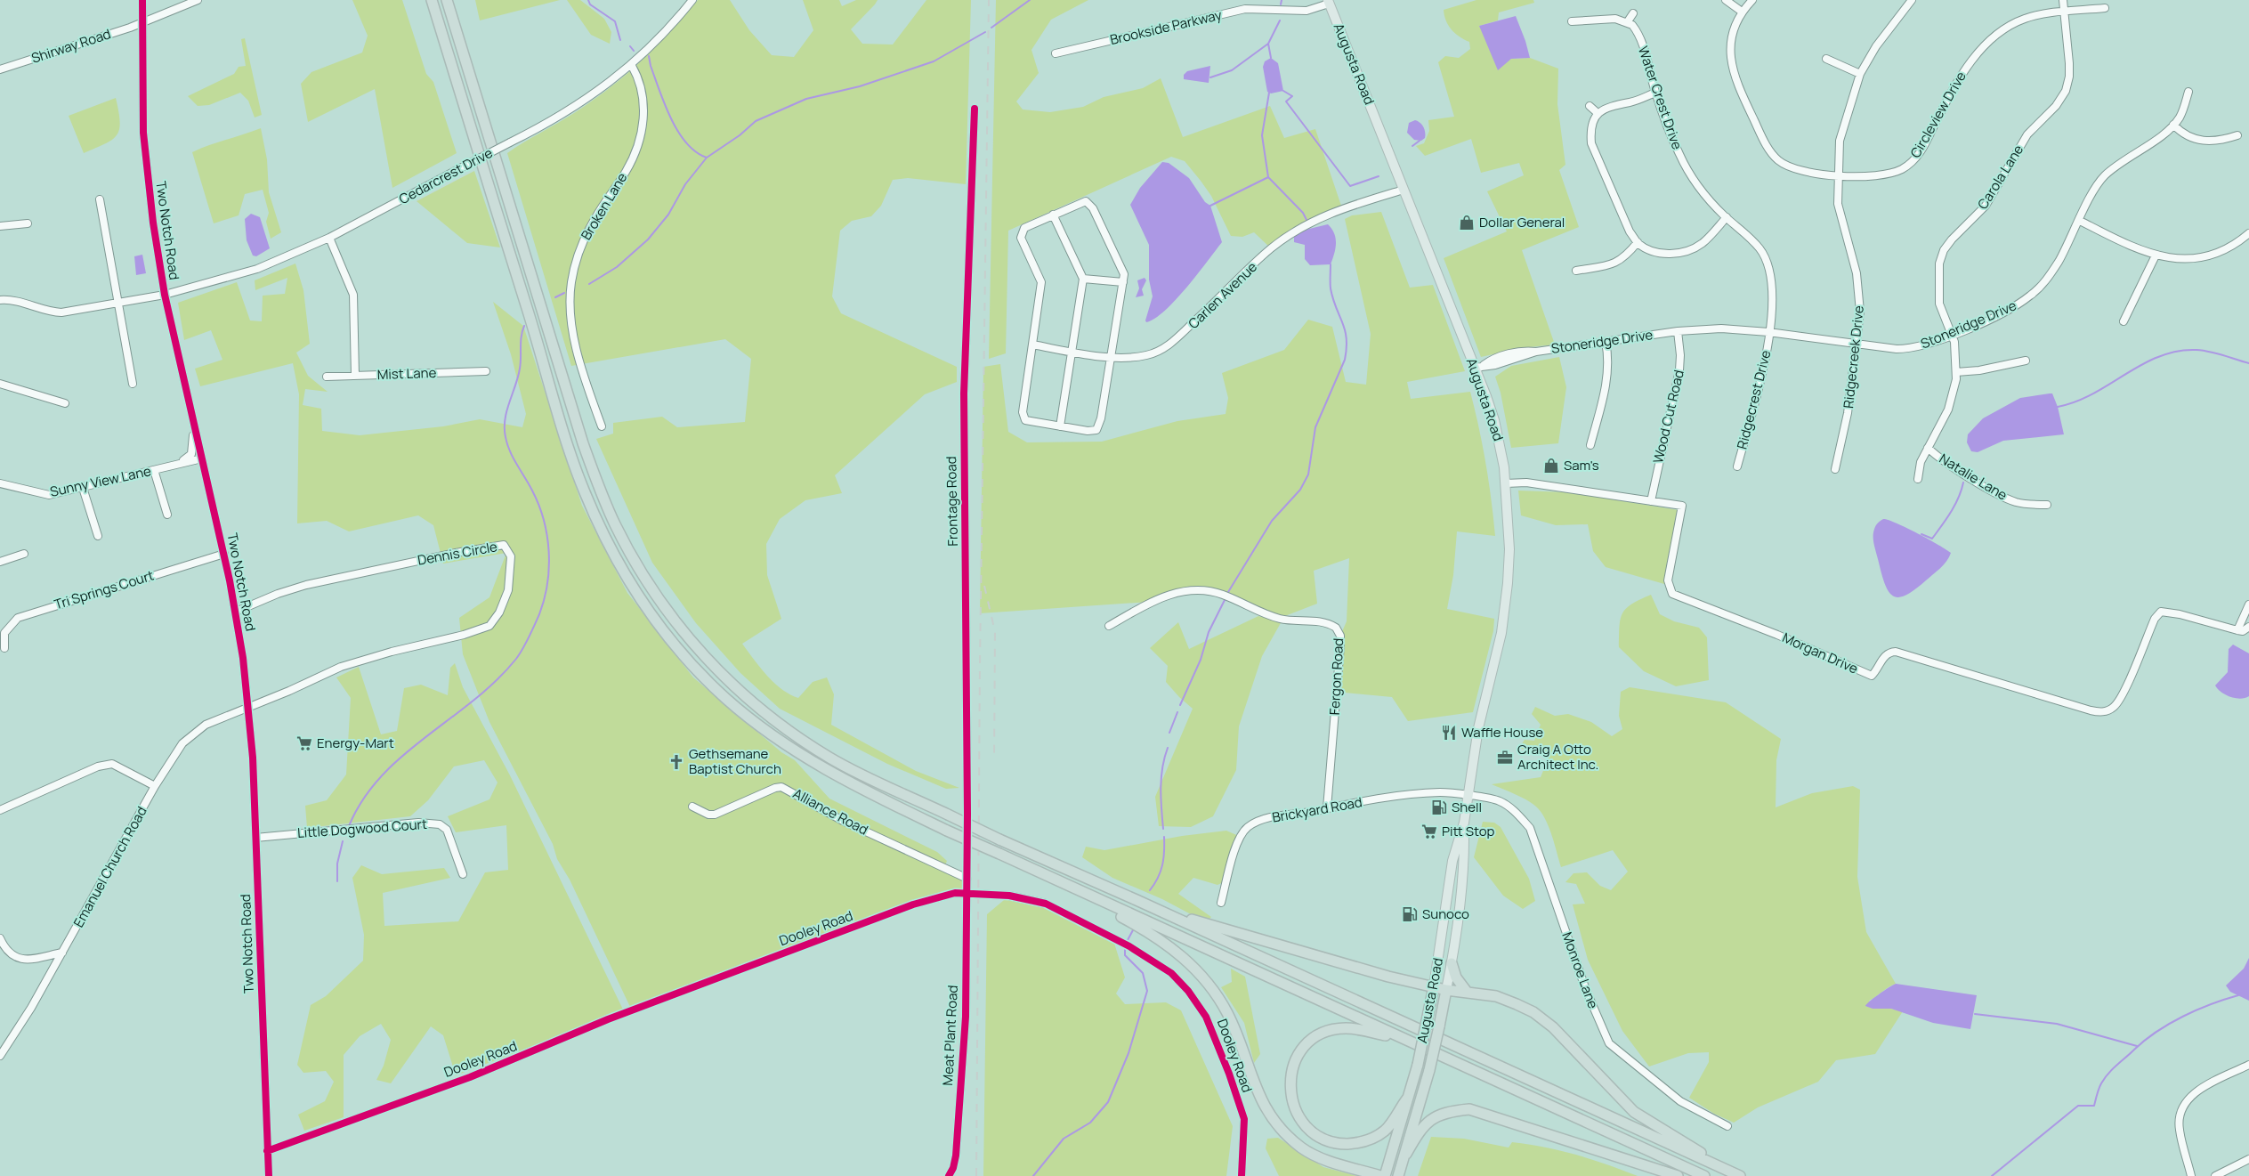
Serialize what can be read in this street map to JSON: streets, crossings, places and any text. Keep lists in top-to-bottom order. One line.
{"streets":{"highway":["Augusta Road"],"street":["Brookside Parkway","Shirway Road","Water Crest Drive","Circleview Drive","Cedarcrest Drive","Carola Lane","Broken Lane","Two Notch Road","Carlen Avenue","Stoneridge Drive","Ridgecreek Drive","Mist Lane","Ridgecrest Drive","Wood Cut Road","Natalie Lane","Sunny View Lane","Frontage Road","Dennis Circle","Tri Springs Court","Morgan Drive","Fergon Road","Brickyard Road","Alliance Road","Little Dogwood Court","Emanuel Church Road","Dooley Road","Monroe Lane","Meat Plant Road"]},"crossings":[["Brookside Parkway","Augusta Road"],["Shirway Road","Two Notch Road"],["Augusta Road","Carlen Avenue"],["Augusta Road","Stoneridge Drive"],["Augusta Road","Morgan Drive"],["Augusta Road","Brickyard Road"],["Augusta Road","Monroe Lane"],["Water Crest Drive","Stoneridge Drive"],["Water Crest Drive","Ridgecrest Drive"],["Circleview Drive","Carola Lane"],["Circleview Drive","Ridgecreek Drive"],["Cedarcrest Drive","Broken Lane"],["Cedarcrest Drive","Two Notch Road"],["Carola Lane","Stoneridge Drive"],["Carola Lane","Natalie Lane"],["Two Notch Road","Sunny View Lane"],["Two Notch Road","Dennis Circle"],["Two Notch Road","Tri Springs Court"],["Two Notch Road","Little Dogwood Court"],["Two Notch Road","Emanuel Church Road"],["Two Notch Road","Dooley Road"],["Stoneridge Drive","Ridgecreek Drive"],["Stoneridge Drive","Ridgecrest Drive"],["Stoneridge Drive","Wood Cut Road"],["Wood Cut Road","Morgan Drive"],["Frontage Road","Alliance Road"],["Frontage Road","Dooley Road"],["Frontage Road","Meat Plant Road"],["Dennis Circle","Emanuel Church Road"],["Fergon Road","Brickyard Road"],["Brickyard Road","Monroe Lane"],["Dooley Road","Meat Plant Road"]],"places":{"shop":["Dollar General","Sam's"],"restaurant":["Waffle House"],"supermarket":["Energy-Mart","Pitt Stop"],"office":["Craig A Otto Architect Inc."],"church":["Gethsemane Baptist Church"],"fuel station":["Shell","Sunoco"]}}
